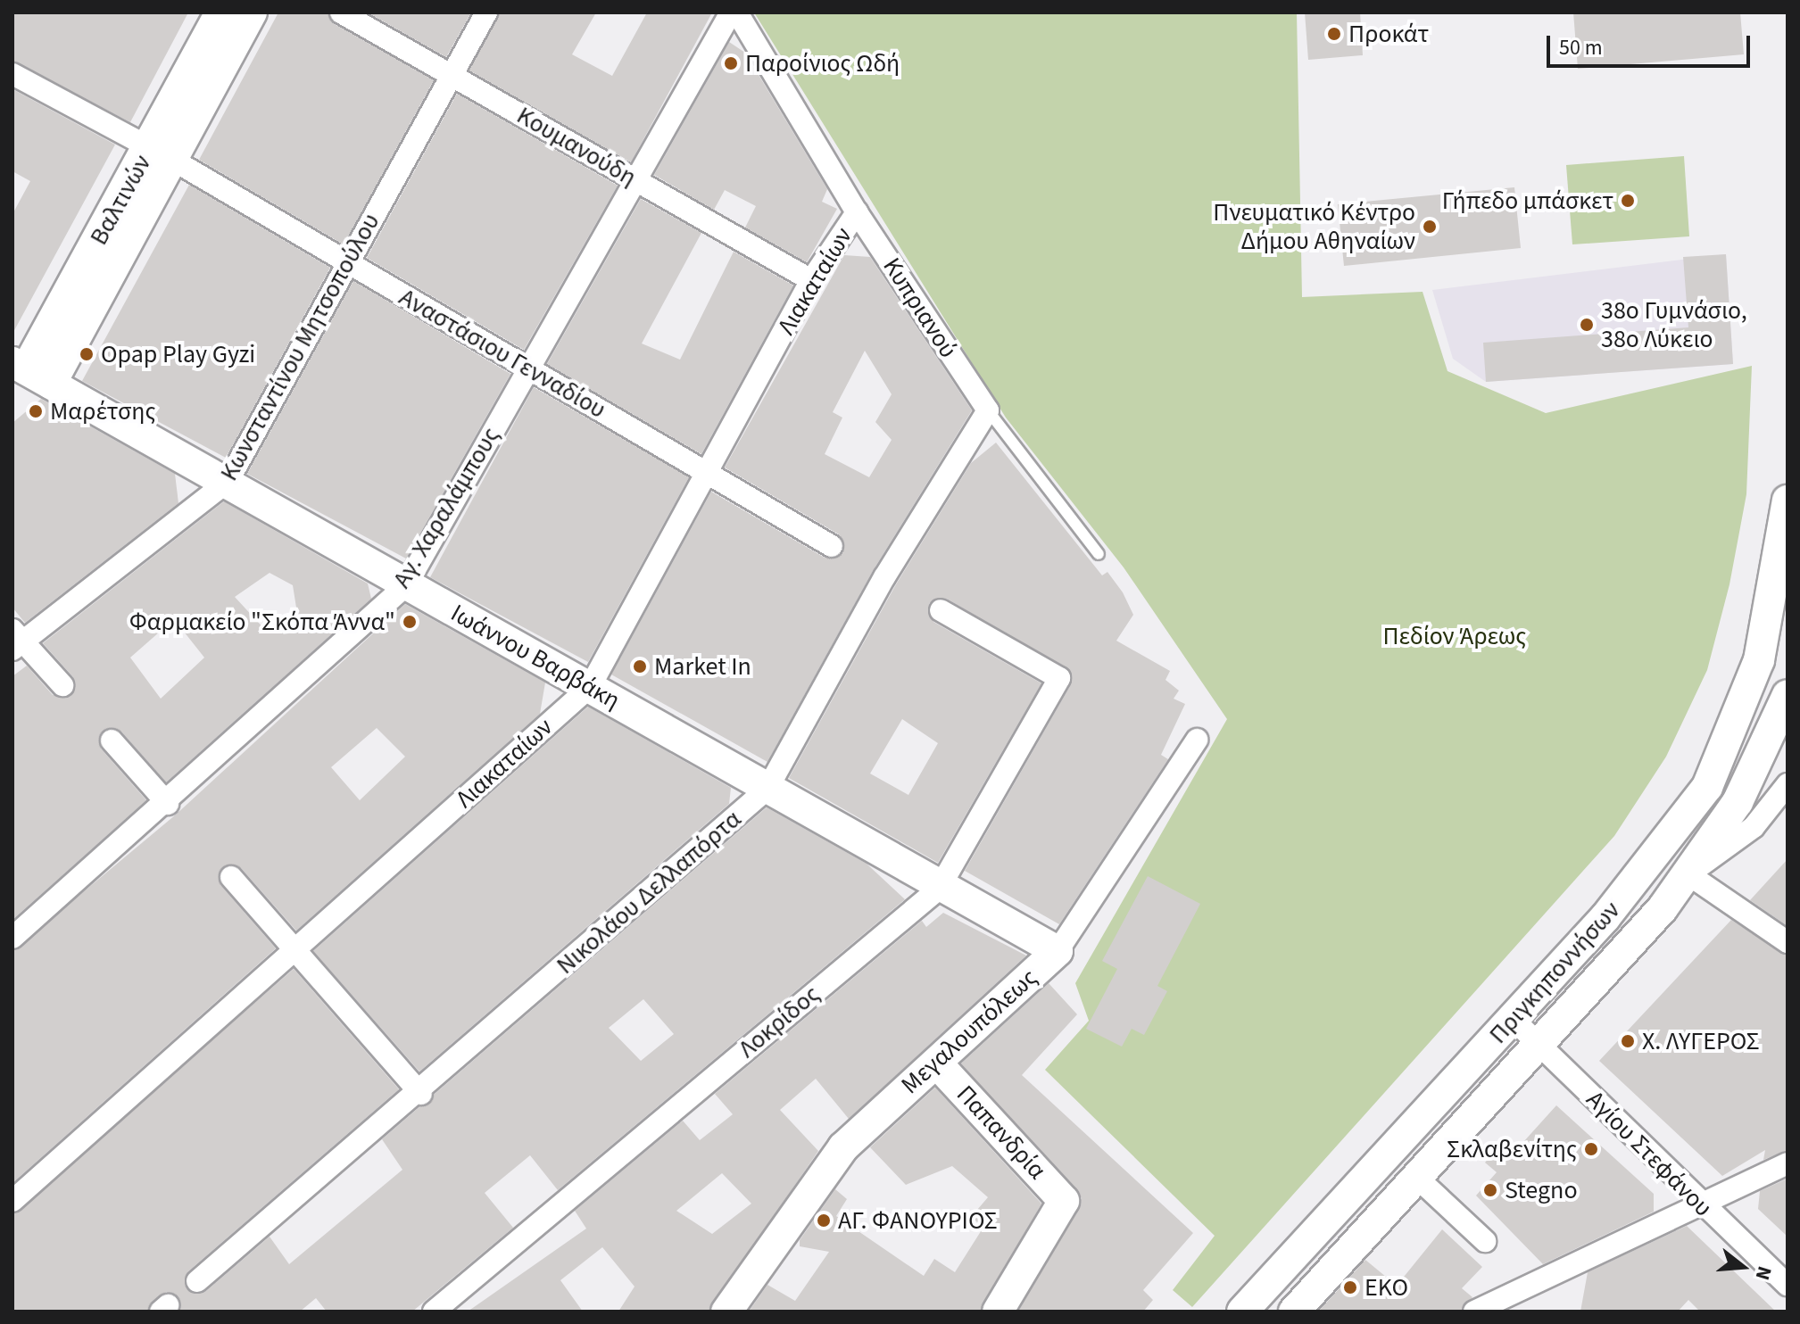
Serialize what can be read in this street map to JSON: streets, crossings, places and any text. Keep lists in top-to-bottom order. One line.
{"streets":{"street":["Κουμανούδη","Βαλτινών","Λιακαταίων","Κυπριανού","Κωνσταντίνου Μητσοπούλου","Αναστάσιου Γενναδίου","Αγ. Χαραλάμπους","Ιωάννου Βαρβάκη","Νικολάου Δελλαπόρτα","Πριγκηποννήσων","Λοκρίδος","Μεγαλουπόλεως","Παπανδρία","Αγίου Στεφάνου"]},"crossings":[["Κουμανούδη","Λιακαταίων"],["Κουμανούδη","Κωνσταντίνου Μητσοπούλου"],["Κουμανούδη","Αγ. Χαραλάμπους"],["Βαλτινών","Αναστάσιου Γενναδίου"],["Βαλτινών","Ιωάννου Βαρβάκη"],["Λιακαταίων","Κυπριανού"],["Λιακαταίων","Αναστάσιου Γενναδίου"],["Λιακαταίων","Ιωάννου Βαρβάκη"],["Κυπριανού","Νικολάου Δελλαπόρτα"],["Κωνσταντίνου Μητσοπούλου","Αναστάσιου Γενναδίου"],["Κωνσταντίνου Μητσοπούλου","Ιωάννου Βαρβάκη"],["Αναστάσιου Γενναδίου","Αγ. Χαραλάμπους"],["Αγ. Χαραλάμπους","Ιωάννου Βαρβάκη"],["Ιωάννου Βαρβάκη","Νικολάου Δελλαπόρτα"],["Ιωάννου Βαρβάκη","Λοκρίδος"],["Ιωάννου Βαρβάκη","Μεγαλουπόλεως"],["Πριγκηποννήσων","Αγίου Στεφάνου"],["Μεγαλουπόλεως","Παπανδρία"]],"parks":["Πεδίον Άρεως"],"places":["Προκάτ","Παροίνιος Ωδή","Γήπεδο μπάσκετ","Πνευματικό Κέντρο Δήμου Αθηναίων","38ο Γυμνάσιο, 38ο Λύκειο","Opap Play Gyzi","Μαρέτσης","Φαρμακείο \"Σκόπα Άννα\"","Market In","Χ. ΛΥΓΕΡΟΣ","Σκλαβενίτης","Stegno","ΑΓ. ΦΑΝΟΥΡΙΟΣ","EKO"],"scale_bar":"50 m","north":"right"}
